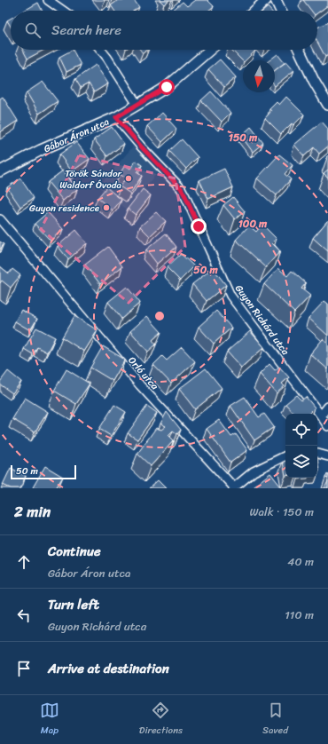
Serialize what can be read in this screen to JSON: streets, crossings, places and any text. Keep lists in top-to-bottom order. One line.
{"streets":{"street":["Gábor Áron utca","Guyon Richárd utca","Orló utca"]},"crossings":[["Gábor Áron utca","Guyon Richárd utca"]],"places":["Török Sándor Waldorf Óvoda","Guyon residence"],"scale_bar":"50 m","north":"bottom","page":{"search":"Search here","scale":"50 m","heading":["2 min","Walk · 150 m"],"list":[["Continue","Gábor Áron utca","40 m"],["Turn left","Guyon Richárd utca","110 m"],"Arrive at destination"],"nav":["Map","Directions","Saved"]},"rings":["150 m","100 m","50 m"]}
